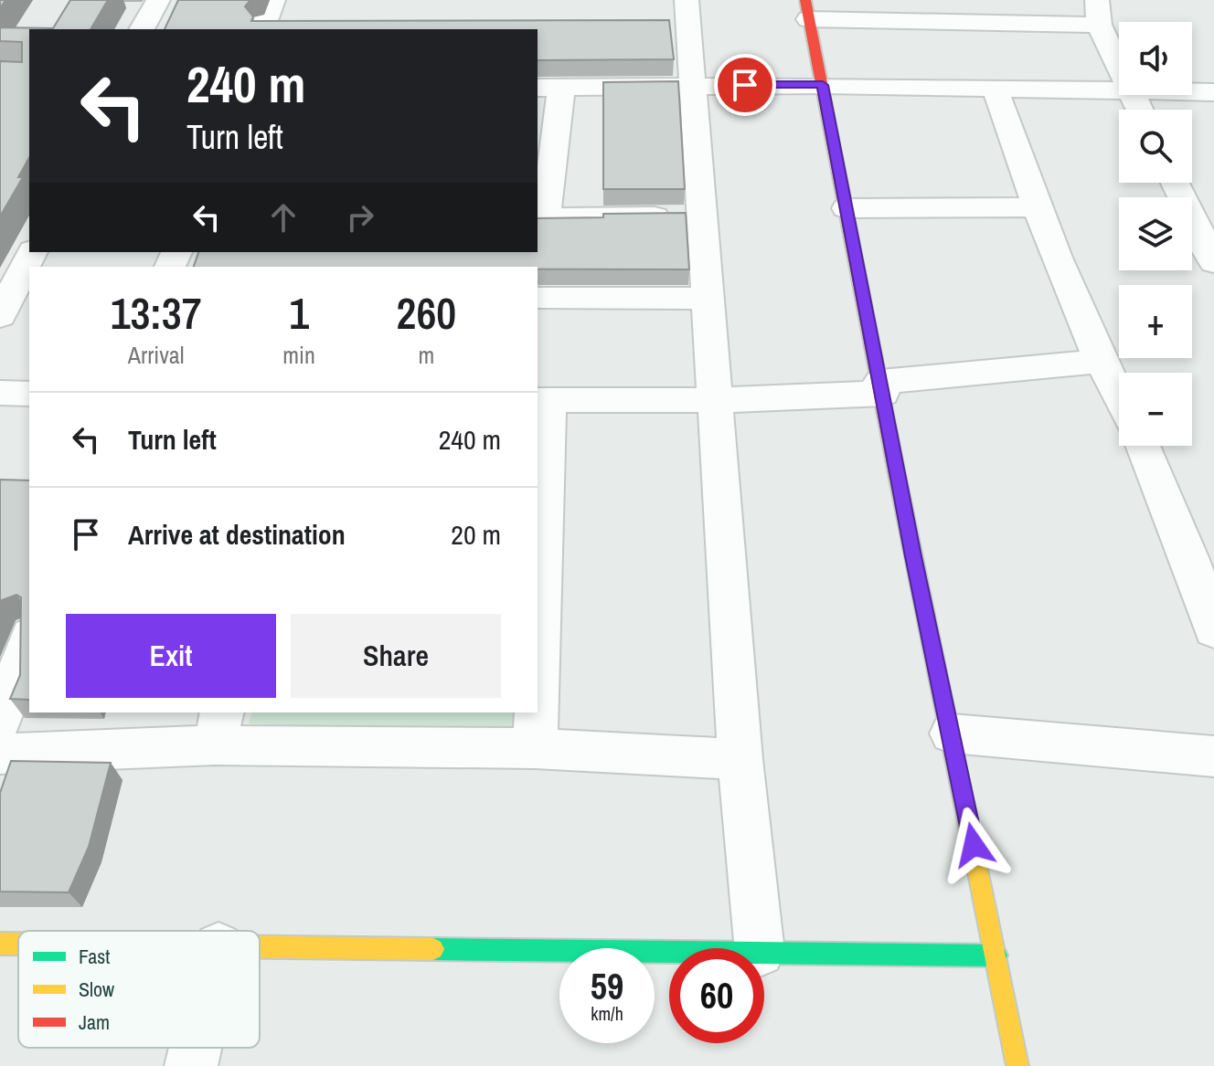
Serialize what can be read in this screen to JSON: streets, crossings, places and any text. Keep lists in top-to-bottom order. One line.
{"legend":["Fast","Slow","Jam"],"page":{"map_buttons":["+","−"],"turn":["240 m","Turn left"],"eta":["13:37","Arrival","1","min","260","m"],"list":[{"name":"Turn left","value":"240 m"},{"name":"Arrive at destination","value":"20 m"}],"buttons":["Exit","Share"],"speed":"59 km/h","limit":"60"}}
